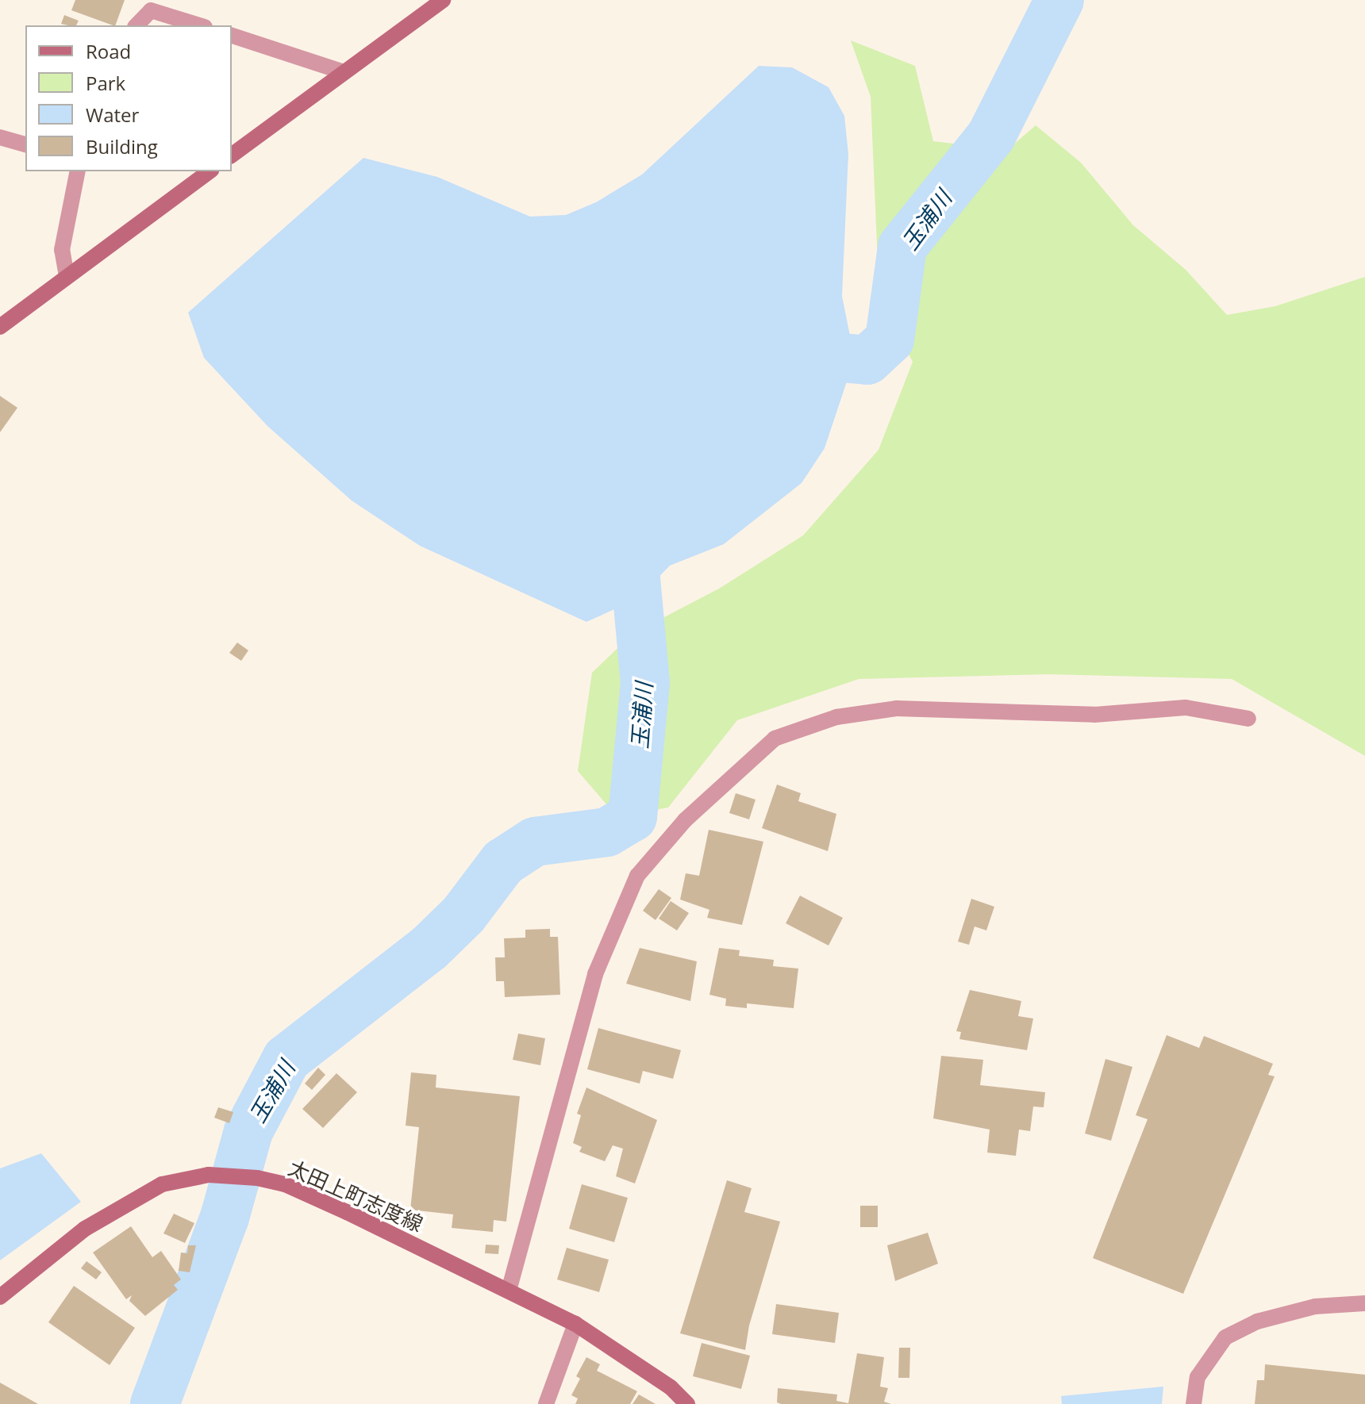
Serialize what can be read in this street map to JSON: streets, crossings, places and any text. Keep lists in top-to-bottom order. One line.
{"streets":{"main road":["太田上町志度線"]},"water":["玉浦川"],"legend":["Road","Park","Water","Building"]}
